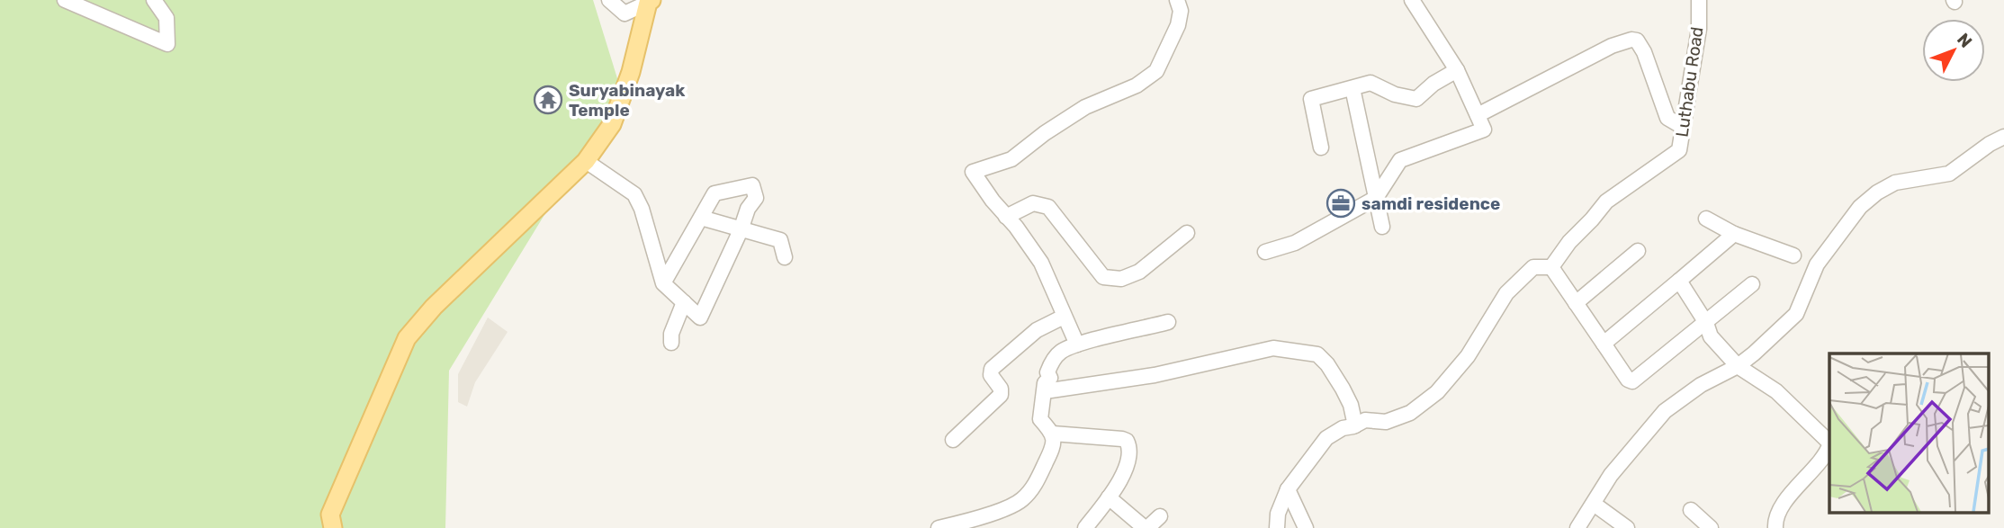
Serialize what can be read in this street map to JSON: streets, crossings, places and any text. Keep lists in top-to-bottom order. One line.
{"streets":{"street":["Luthabu Road"]},"places":{"temple":["Suryabinayak Temple"],"office":["samdi residence"]},"north":"top right"}
